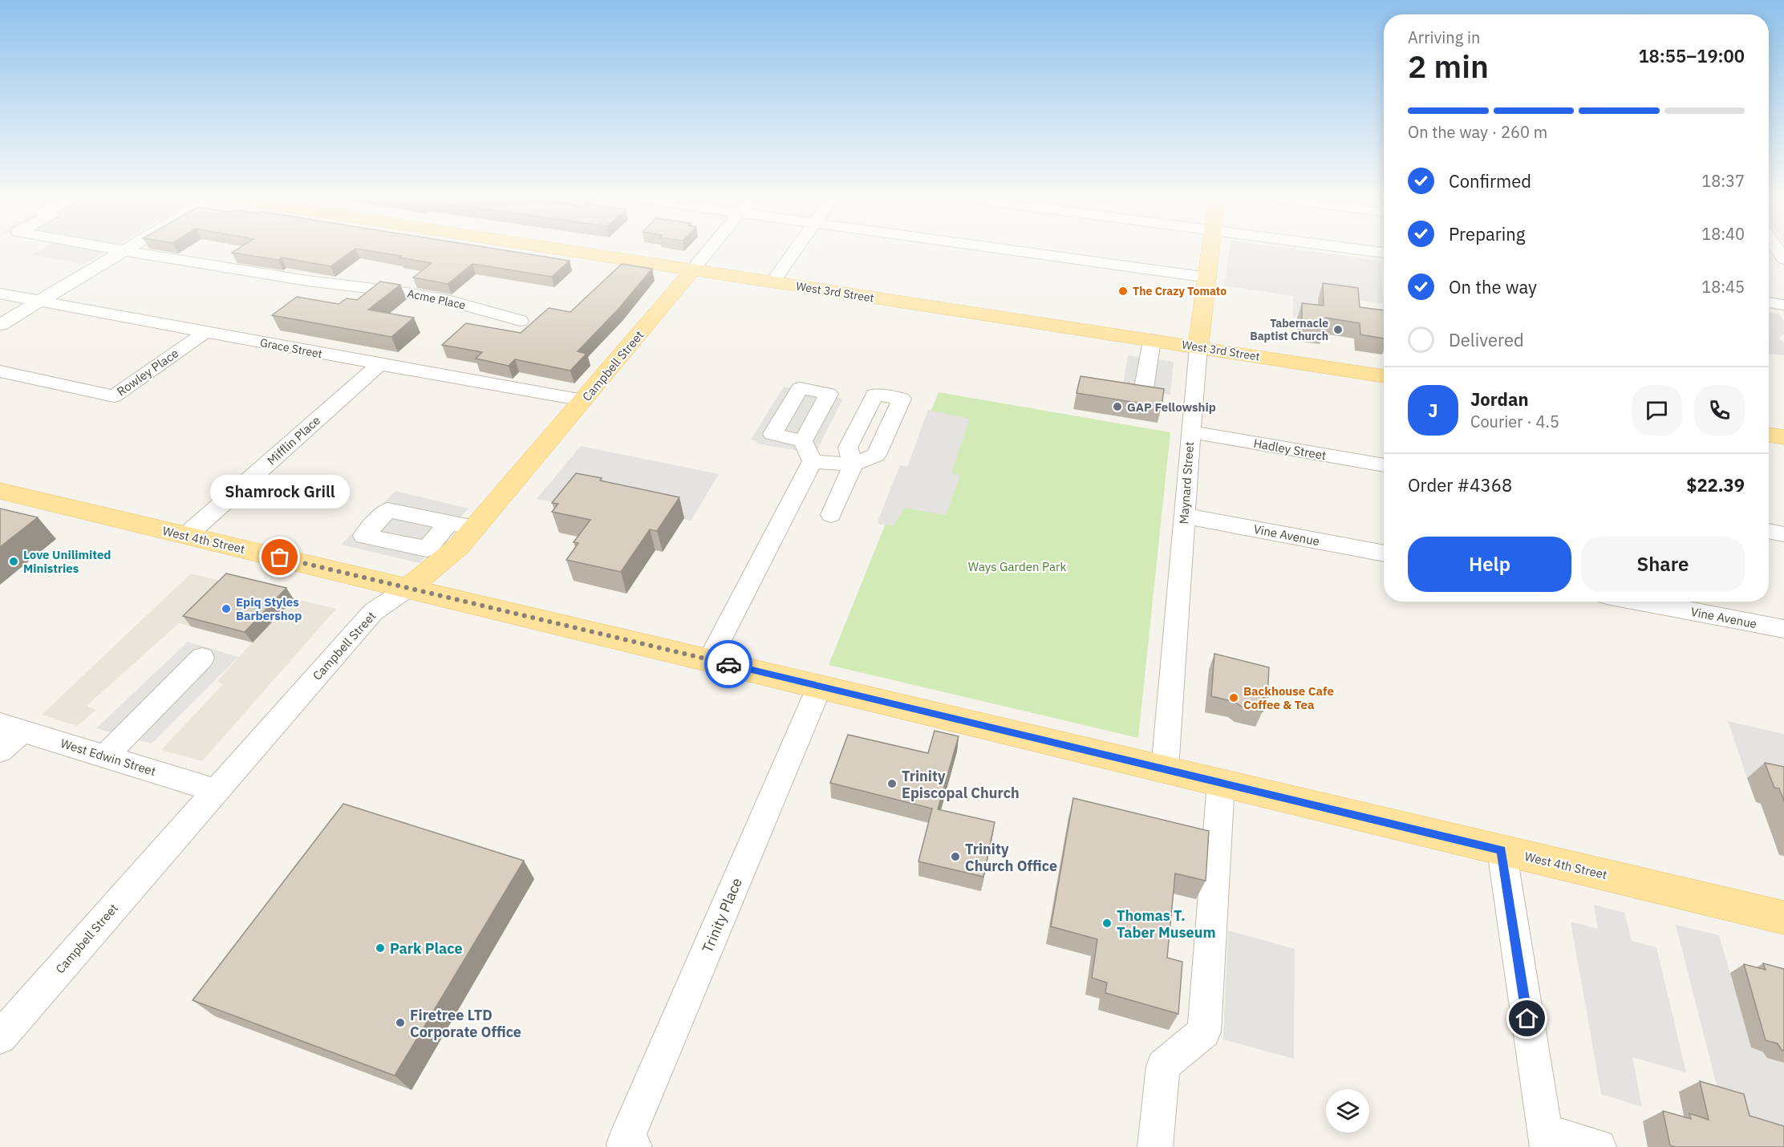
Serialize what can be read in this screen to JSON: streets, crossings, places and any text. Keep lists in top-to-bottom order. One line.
{"streets":{"main road":["West 3rd Street","Campbell Street","Maynard Street","West 4th Street"],"street":["Acme Place","Grace Street","Rowley Place","Mifflin Place","Hadley Street","Vine Avenue","West Edwin Street","Trinity Place"]},"crossings":[["West 3rd Street","Campbell Street"],["West 3rd Street","Maynard Street"],["Grace Street","Campbell Street"],["Grace Street","Rowley Place"],["Grace Street","Mifflin Place"],["Campbell Street","West 4th Street"],["Campbell Street","West Edwin Street"],["Mifflin Place","West 4th Street"],["Hadley Street","Maynard Street"],["Maynard Street","Vine Avenue"],["Maynard Street","West 4th Street"],["West 4th Street","Trinity Place"]],"parks":["Ways Garden Park"],"places":["The Crazy Tomato","Tabernacle Baptist Church","GAP Fellowship","Shamrock Grill","Love Unilimited Ministries","Epiq Styles Barbershop","Backhouse Cafe Coffee & Tea","Trinity Episcopal Church","Trinity Church Office","Thomas T. Taber Museum","Park Place","Firetree LTD Corporate Office"],"page":{"heading":["2 min","Arriving in","18:55–19:00"],"panel":["Jordan","Courier · 4.5","Order #4368","$22.39"],"bar":"On the way · 260 m","list":[["Confirmed","18:37"],["Preparing","18:40"],["On the way","18:45"],"Delivered"],"round":"J","bubble":"Shamrock Grill","buttons":["Help","Share"]}}
